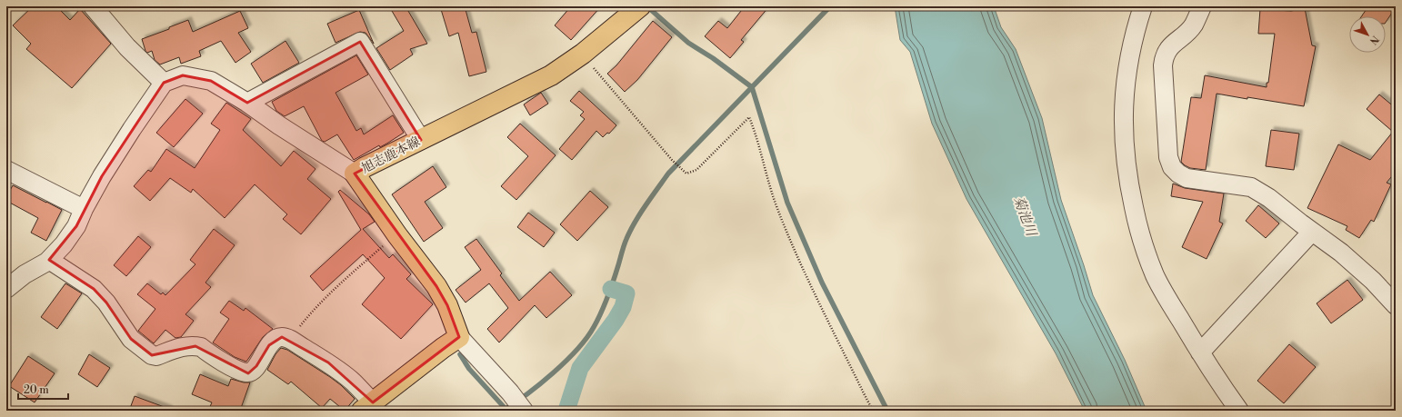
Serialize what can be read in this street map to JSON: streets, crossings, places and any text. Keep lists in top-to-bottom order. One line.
{"streets":{"main road":["旭志鹿本線"]},"water":["菊池川"],"scale_bar":"20 m","north":"bottom right"}
